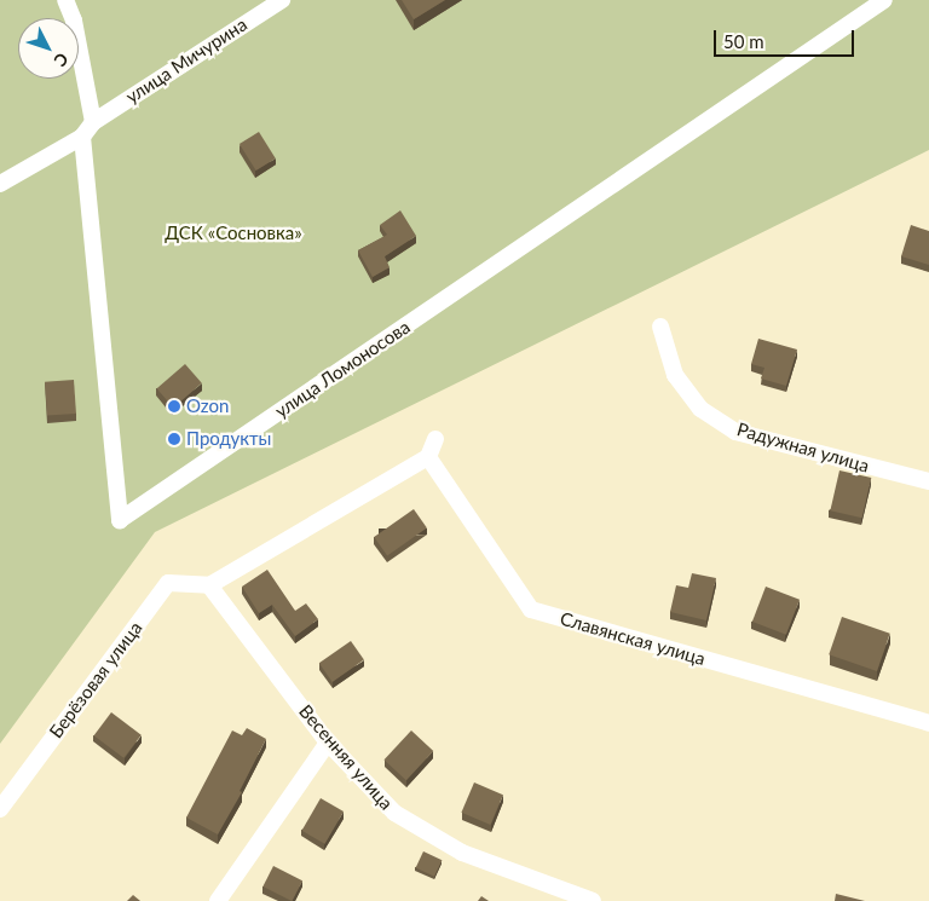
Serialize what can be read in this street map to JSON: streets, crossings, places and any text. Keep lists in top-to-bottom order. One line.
{"streets":{"street":["улица Мичурина","улица Ломоносова","Радужная улица","Славянская улица","Берёзовая улица","Весенняя улица"]},"crossings":[["Берёзовая улица","Весенняя улица"]],"parks":["ДСК «Сосновка»"],"places":["Ozon","Продукты"],"scale_bar":"50 m","north":"bottom right"}
